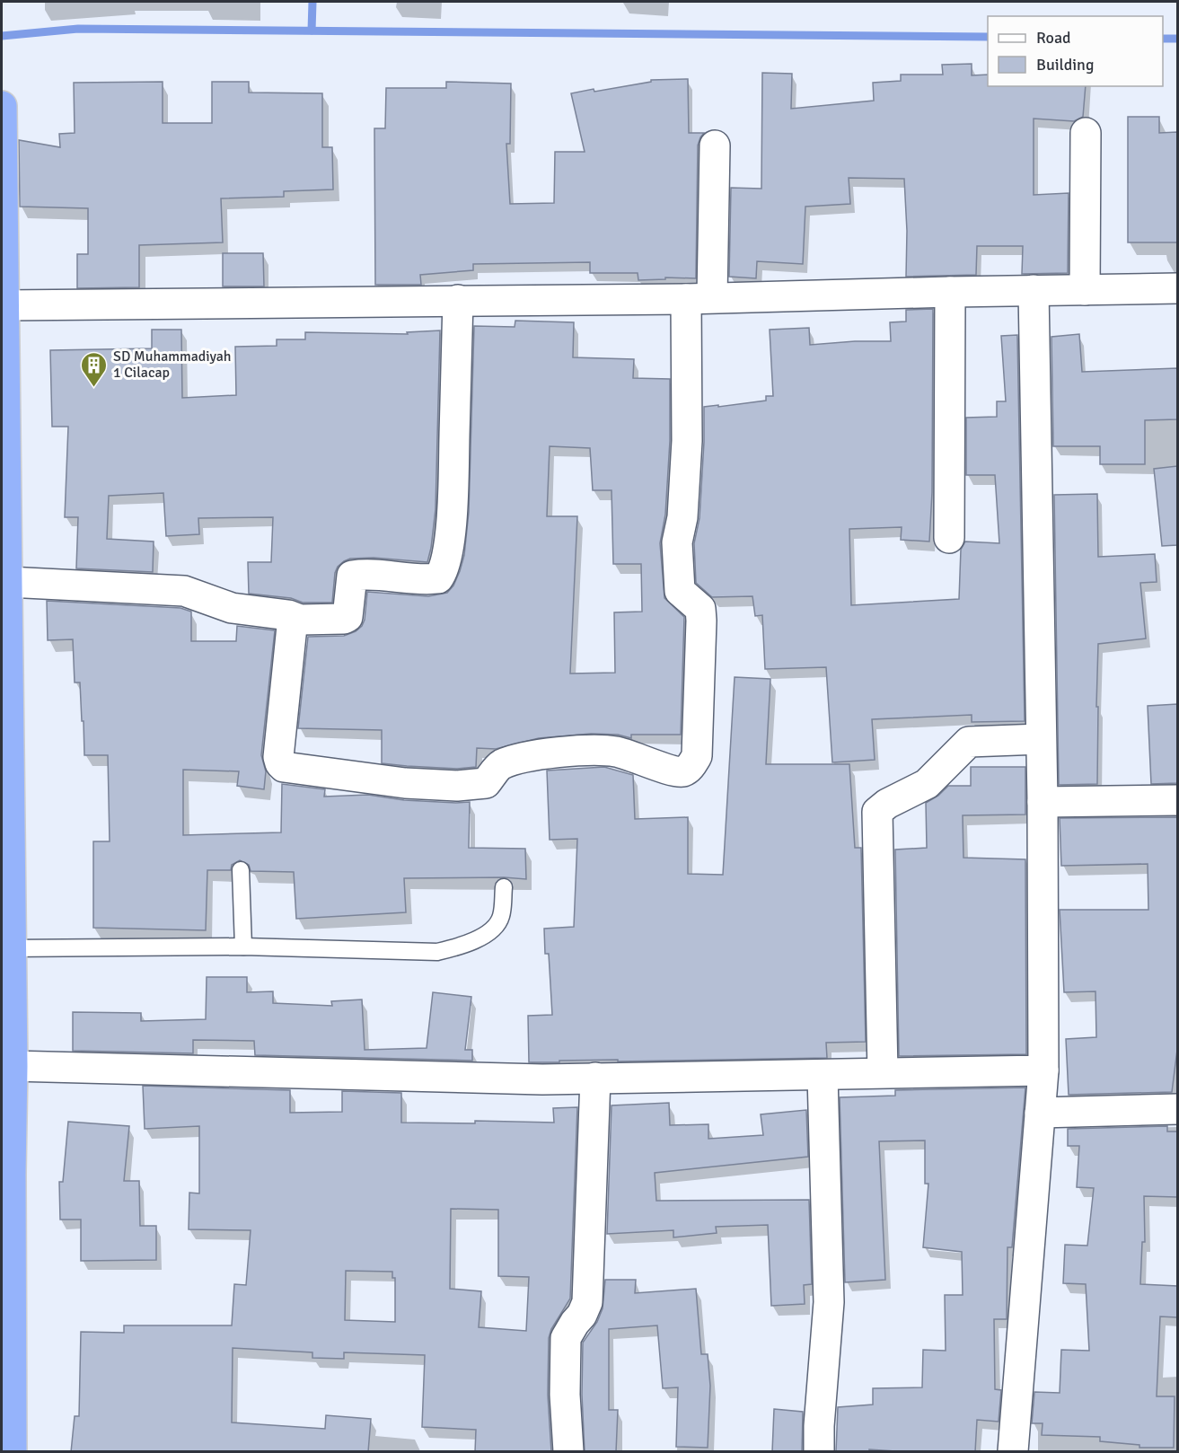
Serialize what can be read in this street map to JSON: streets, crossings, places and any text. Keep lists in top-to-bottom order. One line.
{"places":{"building":["SD Muhammadiyah 1 Cilacap"]},"legend":["Road","Building"]}
